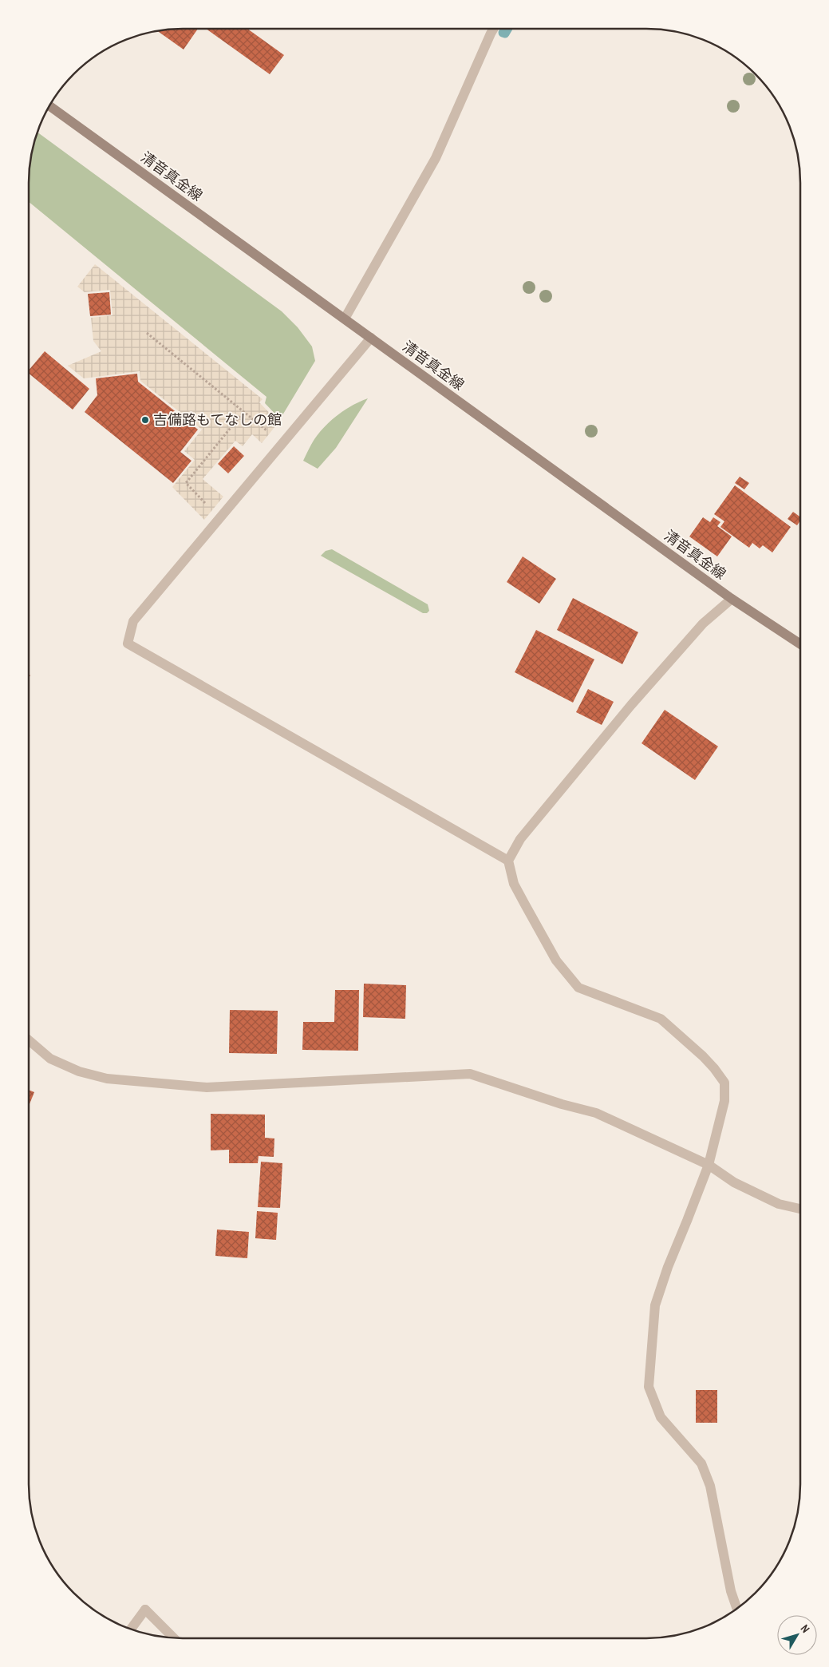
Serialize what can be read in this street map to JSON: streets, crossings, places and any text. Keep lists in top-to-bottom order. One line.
{"streets":{"main road":["清音真金線"]},"places":["吉備路もてなしの館"],"north":"top right"}
